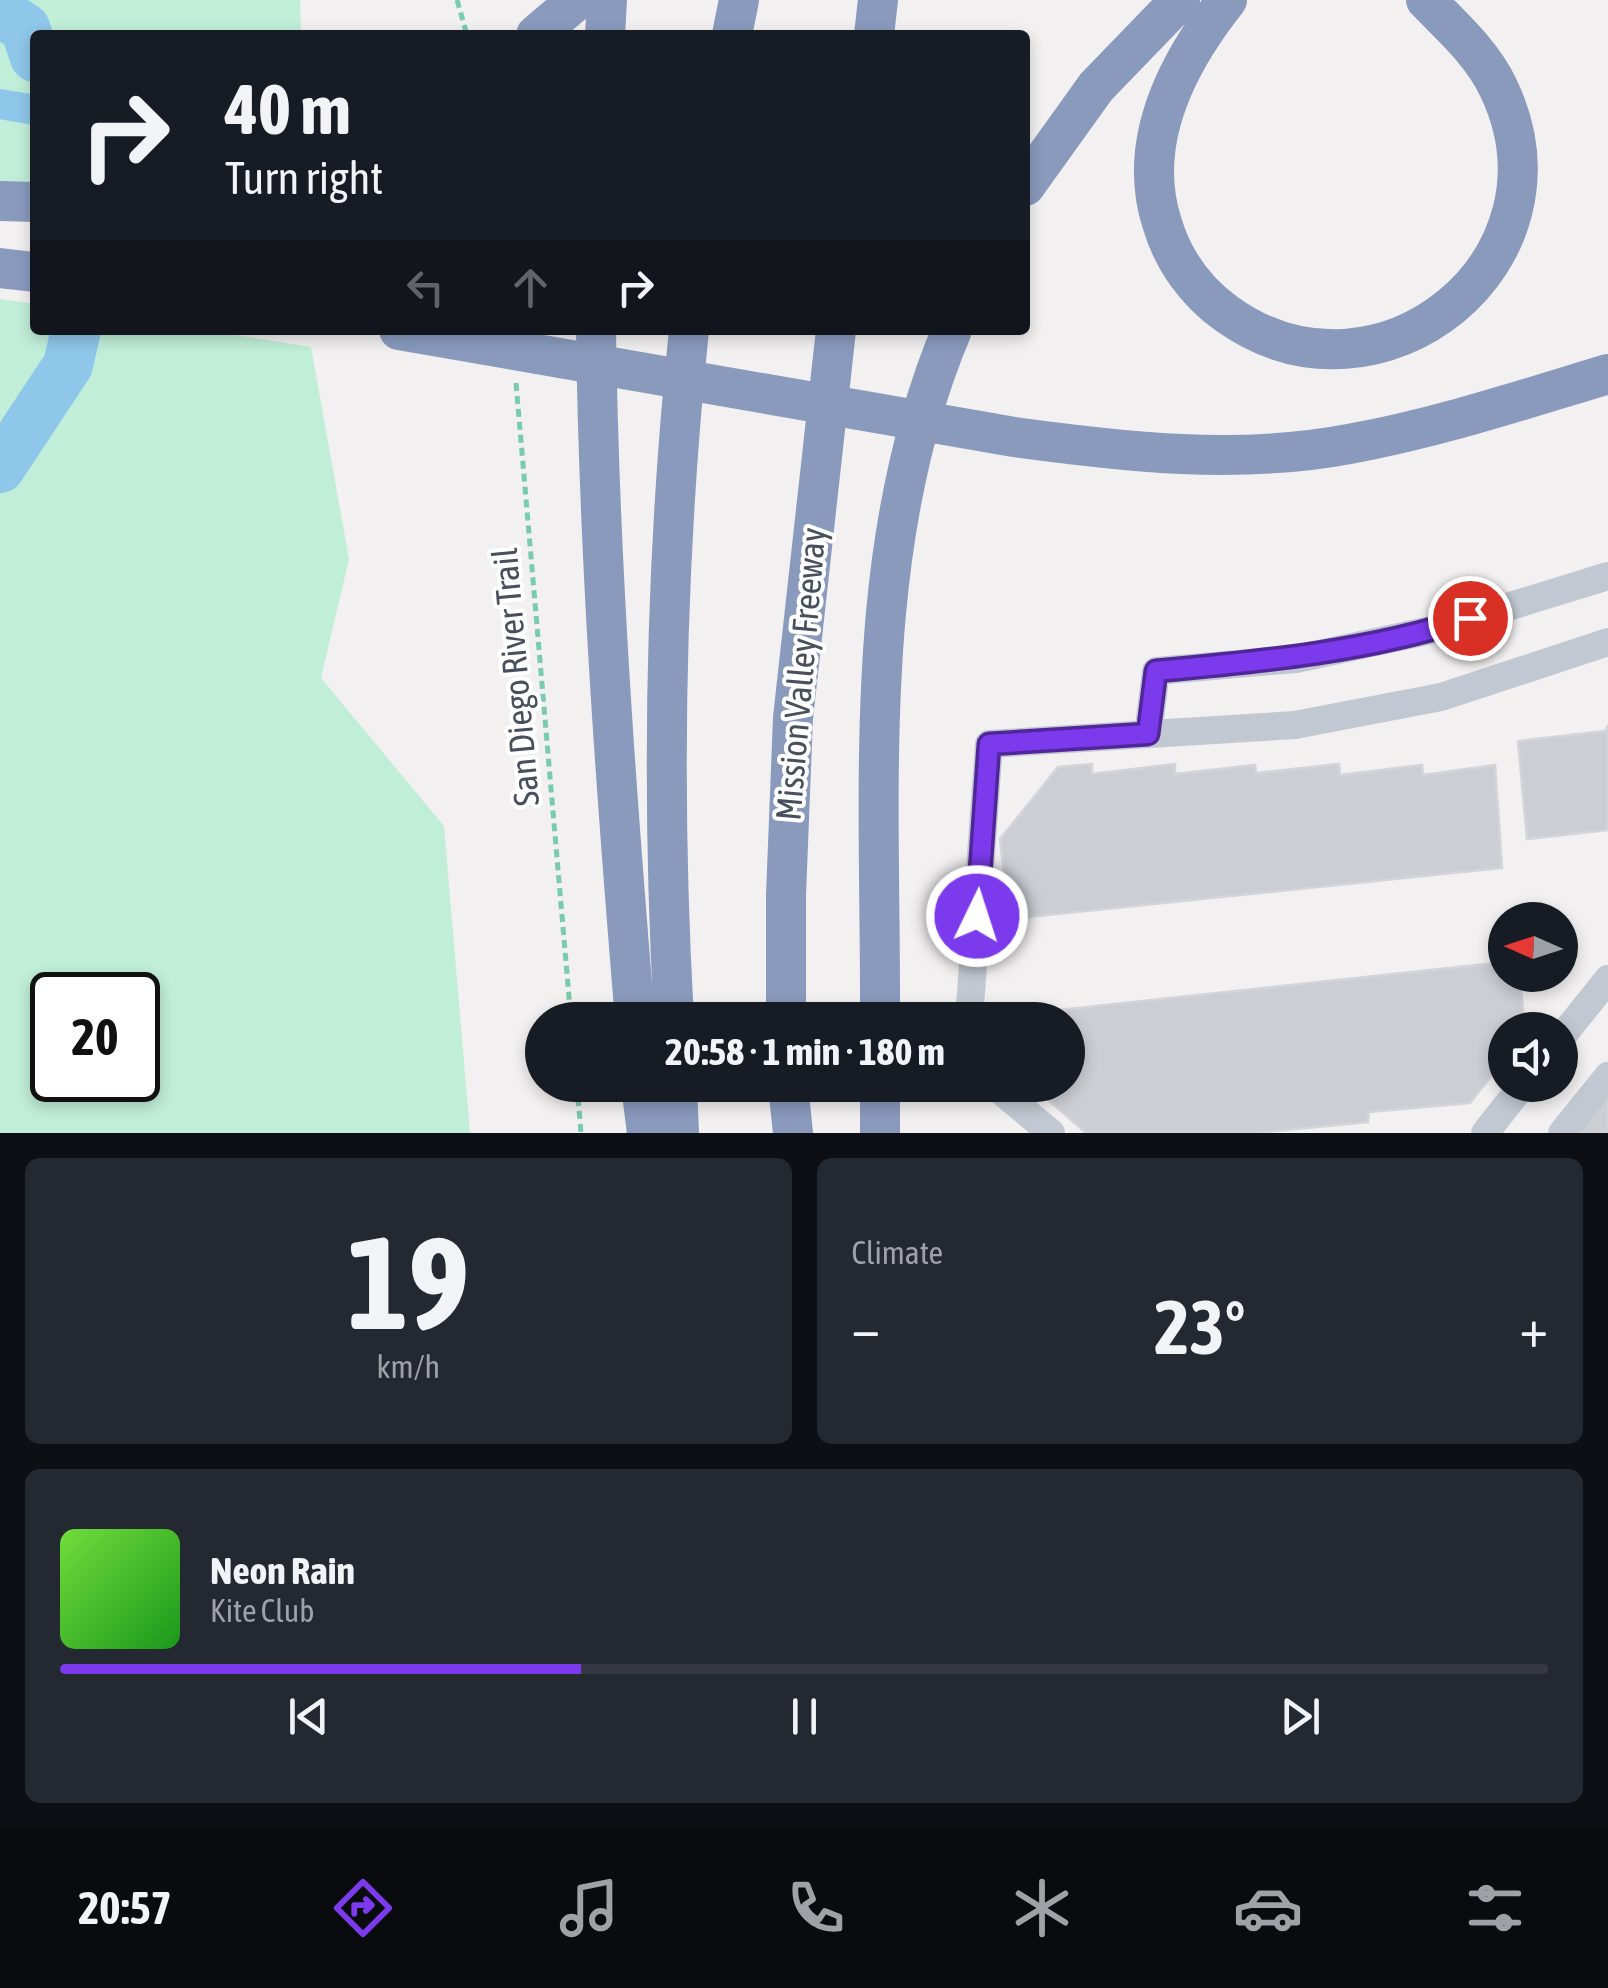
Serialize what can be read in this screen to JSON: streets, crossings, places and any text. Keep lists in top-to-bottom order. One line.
{"streets":{"highway":["Mission Valley Freeway"],"path":["San Diego River Trail"]},"north":"left","page":{"turn":["40 m","Turn right"],"limit":"20","trip":"20:58 · 1 min · 180 m","tile":[["19","km/h"],"Climate"],"heat":["−","23°","+"],"song":["Neon Rain","Kite Club"],"tabs":"20:57"}}
